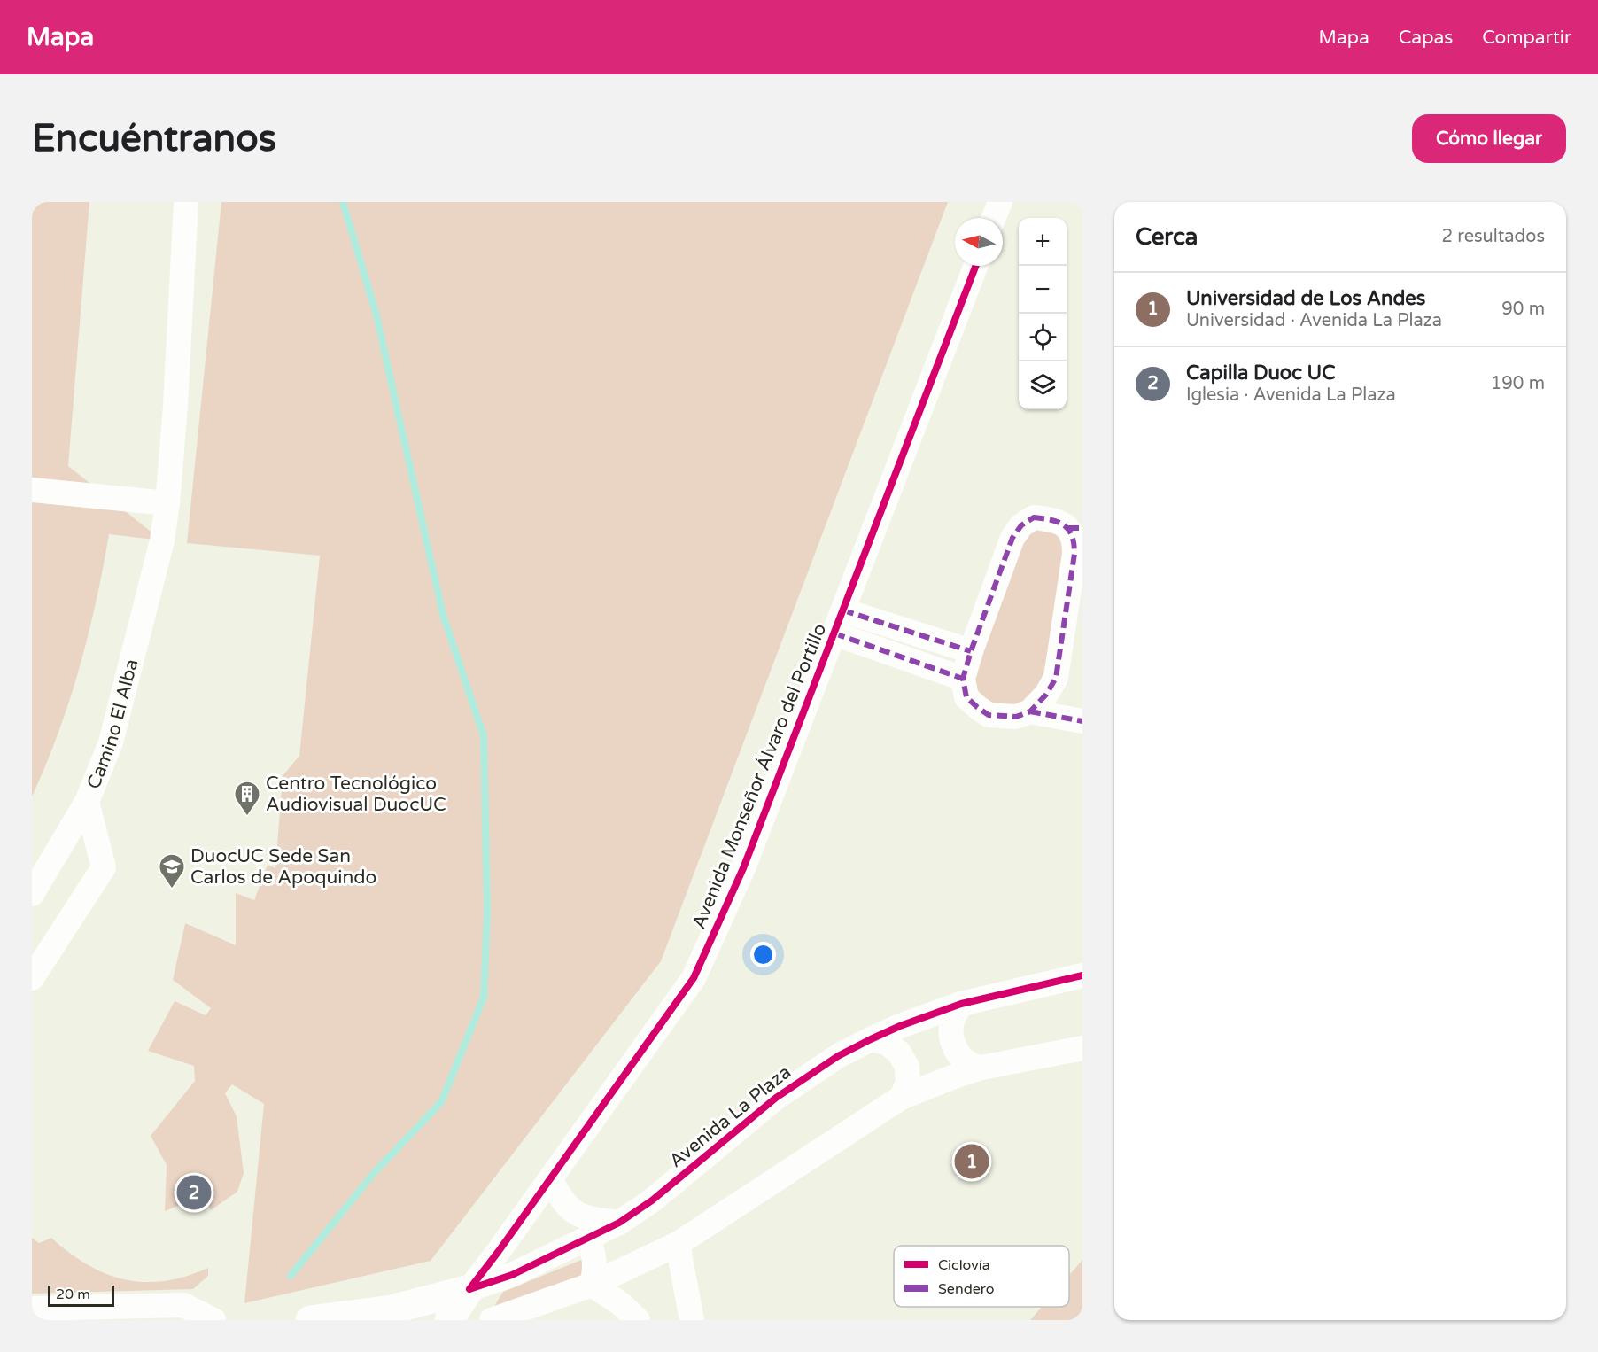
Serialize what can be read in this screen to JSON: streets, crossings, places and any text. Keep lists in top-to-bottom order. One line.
{"streets":{"main road":["Avenida Monseñor Álvaro del Portillo","Avenida La Plaza"],"street":["Camino El Alba"]},"crossings":[["Avenida Monseñor Álvaro del Portillo","Avenida La Plaza"]],"places":{"building":["Centro Tecnológico Audiovisual DuocUC"],"school or university":["DuocUC Sede San Carlos de Apoquindo"]},"legend":["Ciclovía","Sendero"],"scale_bar":"20 m","north":"left","page":{"header":"Mapa","nav":["Mapa","Capas","Compartir"],"buttons":"Cómo llegar","title":"Encuéntranos","heading":["Cerca","2 resultados"],"map_buttons":["+","−"],"list":[{"mark":"1","name":"Universidad de Los Andes","note":"Universidad · Avenida La Plaza","value":"90 m"},{"mark":"2","name":"Capilla Duoc UC","note":"Iglesia · Avenida La Plaza","value":"190 m"}],"pins":["1","2"],"scale":"20 m"}}
